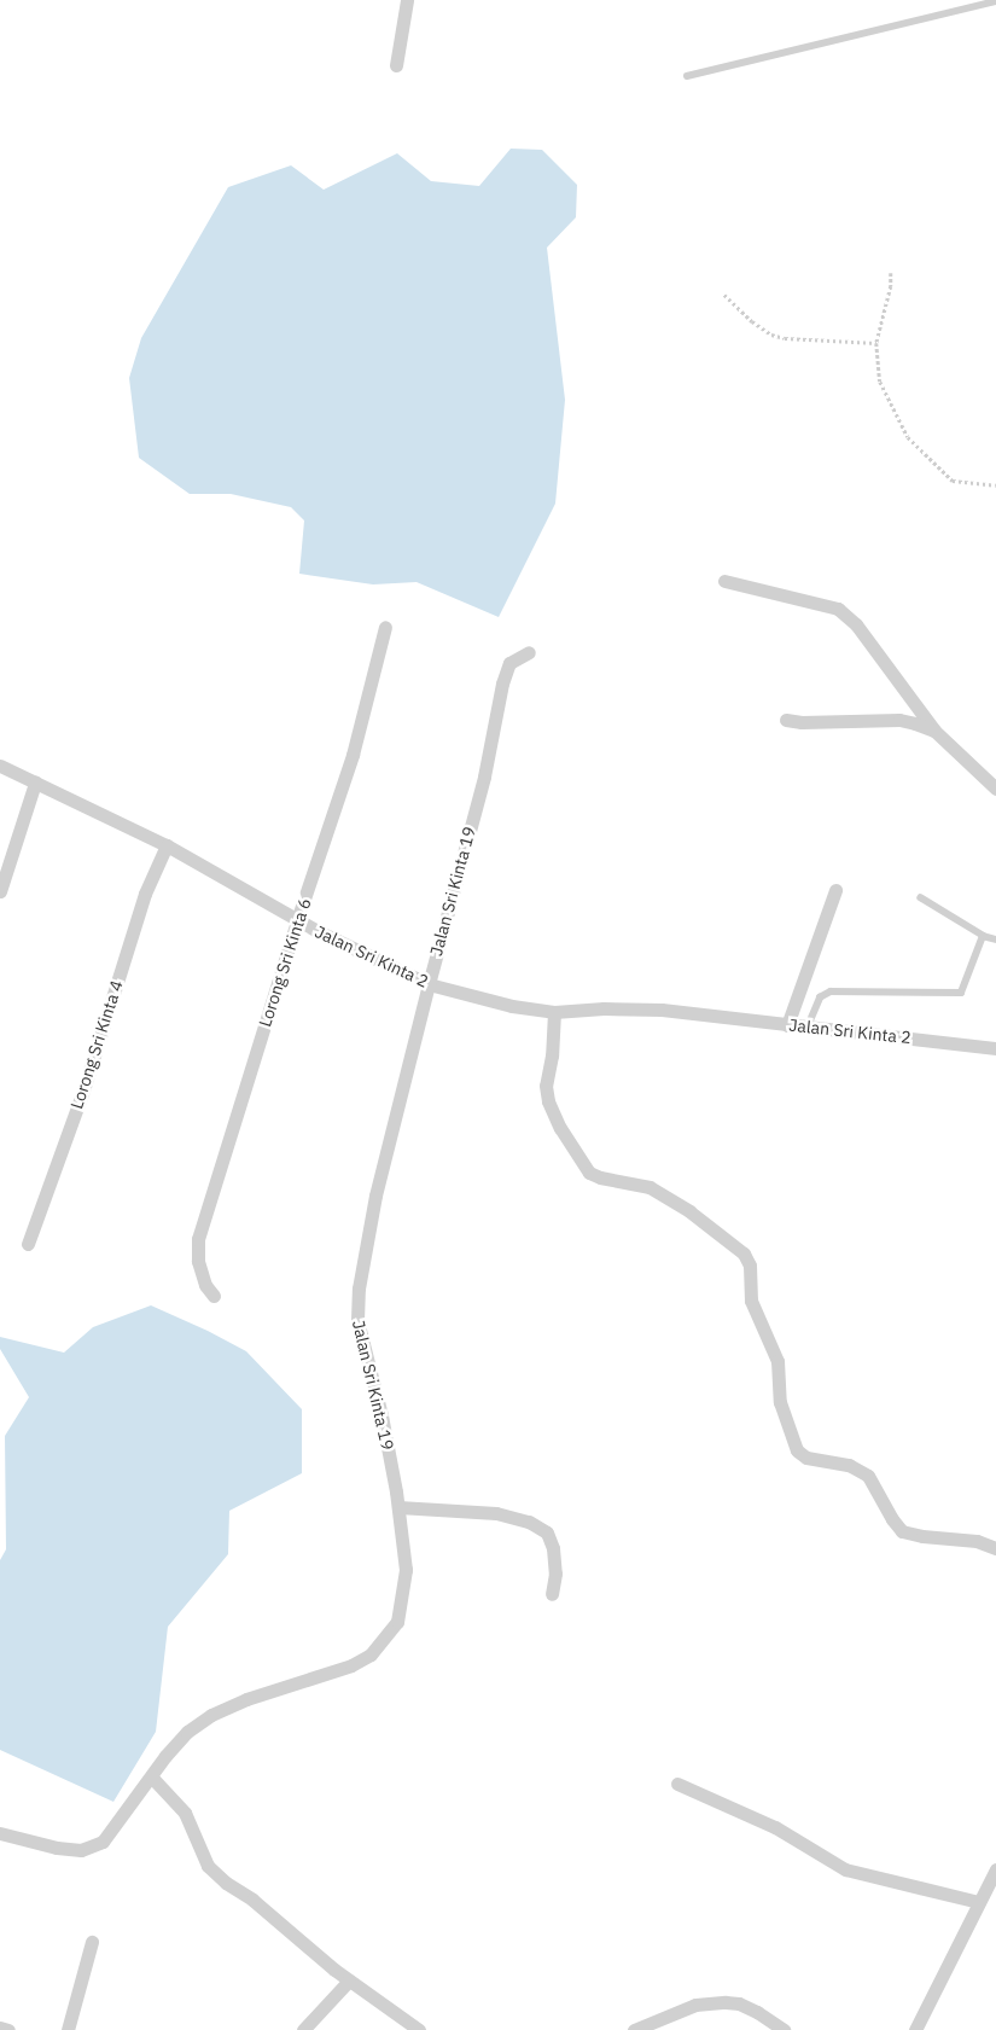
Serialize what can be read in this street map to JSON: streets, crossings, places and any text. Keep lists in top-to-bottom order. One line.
{"streets":{"street":["Jalan Sri Kinta 19","Jalan Sri Kinta 2","Lorong Sri Kinta 6","Lorong Sri Kinta 4"]},"crossings":[["Jalan Sri Kinta 19","Jalan Sri Kinta 2"],["Jalan Sri Kinta 2","Lorong Sri Kinta 6"],["Jalan Sri Kinta 2","Lorong Sri Kinta 4"]]}
